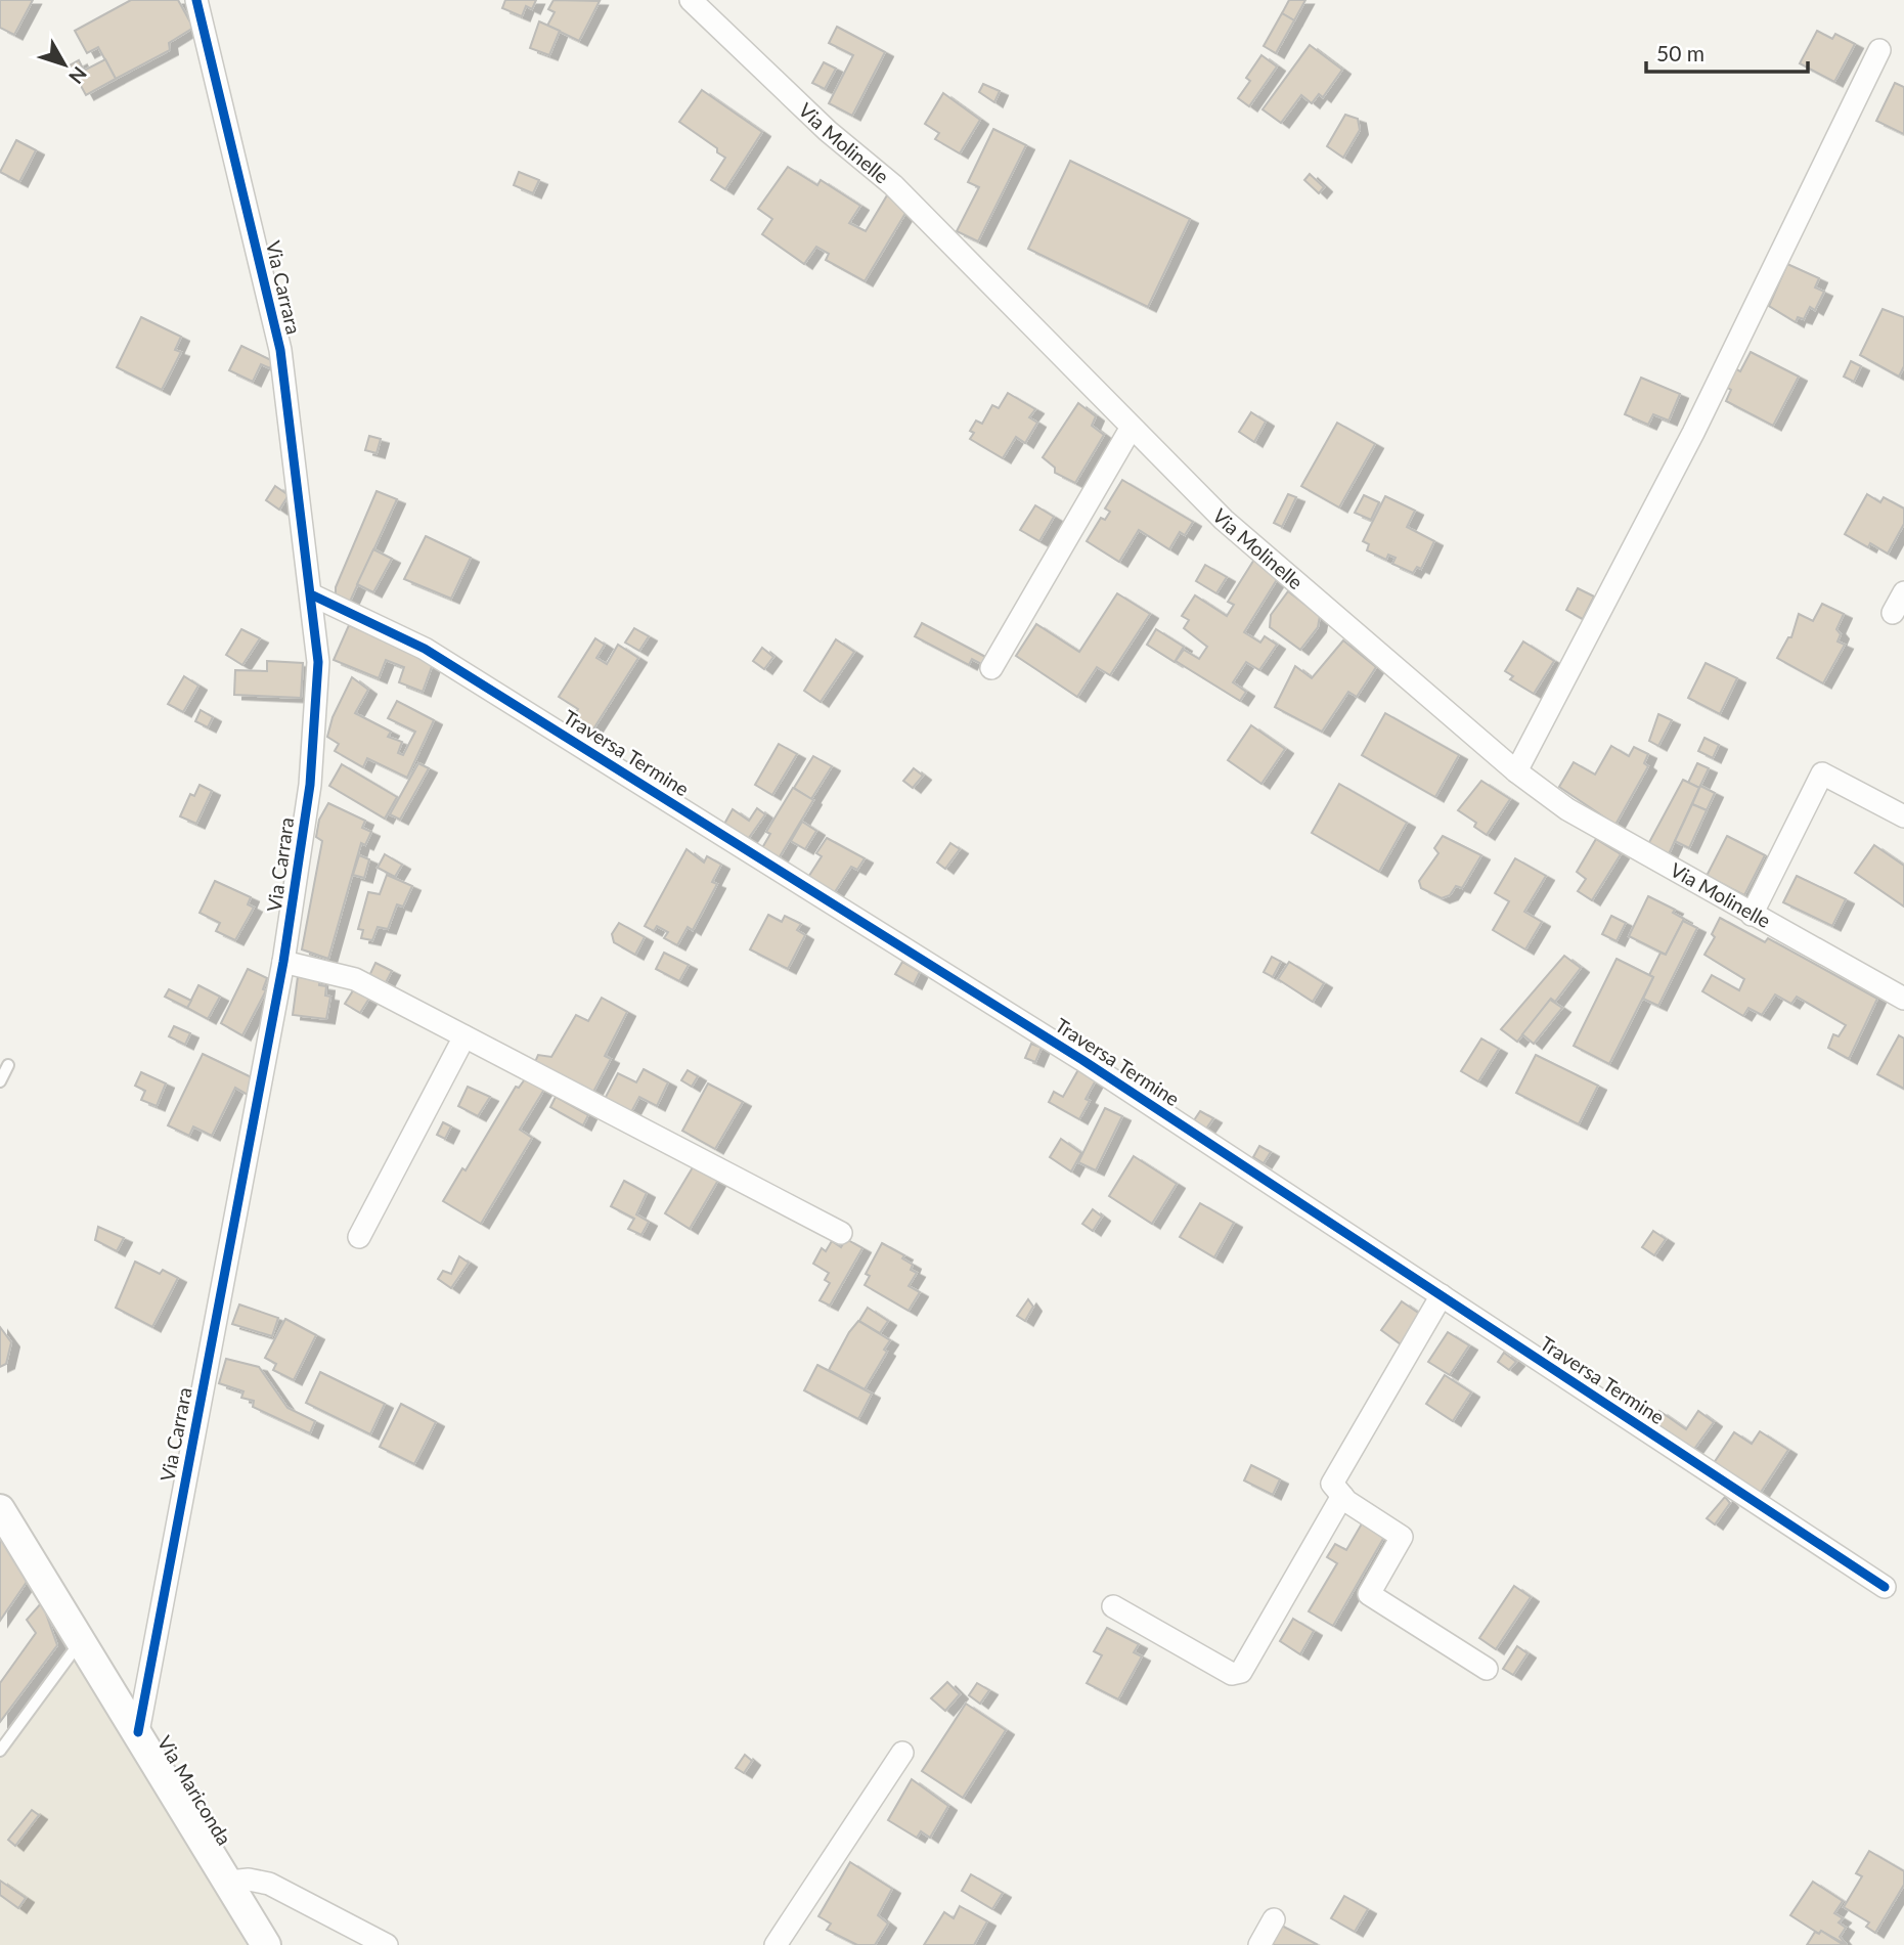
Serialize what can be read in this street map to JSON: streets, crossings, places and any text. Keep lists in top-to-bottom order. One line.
{"streets":{"street":["Via Molinelle","Via Carrara","Traversa Termine","Via Mariconda"]},"crossings":[["Via Carrara","Traversa Termine"],["Via Carrara","Via Mariconda"]],"scale_bar":"50 m","north":"bottom right"}
